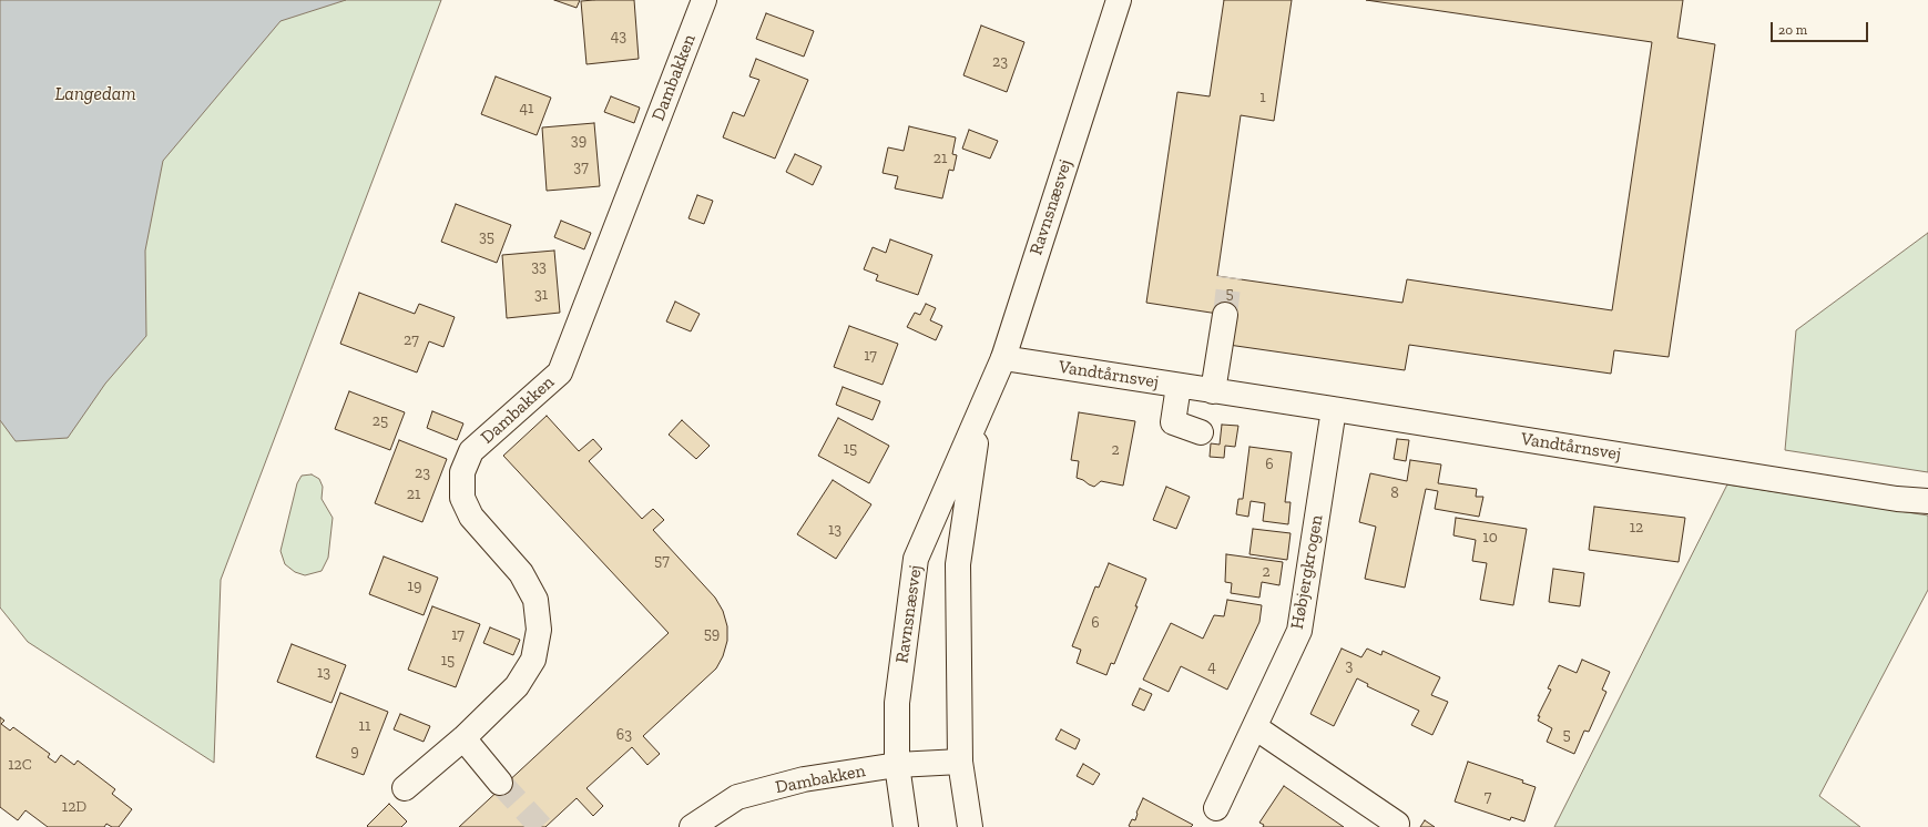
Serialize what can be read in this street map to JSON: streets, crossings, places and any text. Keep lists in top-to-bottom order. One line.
{"streets":{"street":["Dambakken","Ravnsnæsvej","Vandtårnsvej","Høbjergkrogen"]},"crossings":[["Dambakken","Ravnsnæsvej"],["Ravnsnæsvej","Vandtårnsvej"],["Vandtårnsvej","Høbjergkrogen"]],"water":["Langedam"],"house_numbers":["43","23","1","41","39","21","37","35","33","5","31","27","17","25","15","2","6","23","8","21","12","13","10","57","2","19","6","59","17","15","3","4","13","11","63","5","9","12C","7","12D"],"scale_bar":"20 m"}
